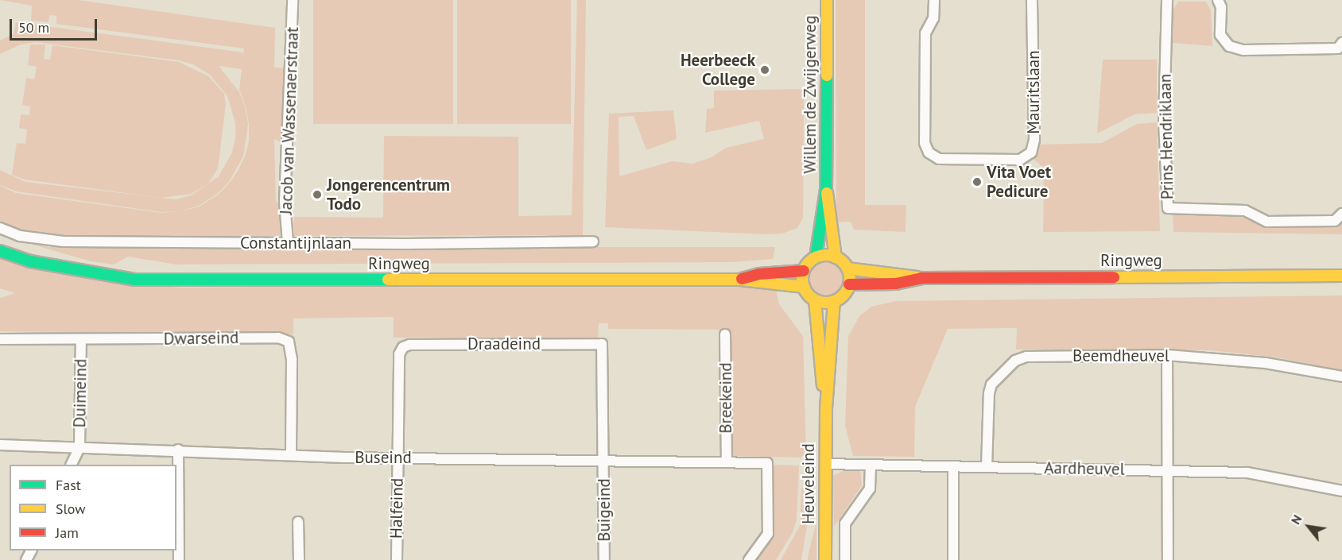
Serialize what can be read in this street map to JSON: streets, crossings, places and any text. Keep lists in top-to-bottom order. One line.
{"streets":{"main road":["Willem de Zwijgerweg","Ringweg","Heuveleind"],"street":["Mauritslaan","Jacob van Wassenaerstraat","Prins Hendriklaan","Constantijnlaan","Dwarseind","Draadeind","Beemdheuvel","Duimeind","Breekeind","Buseind","Aardheuvel","Halfeind","Buigeind"]},"crossings":[["Willem de Zwijgerweg","Ringweg"],["Willem de Zwijgerweg","Heuveleind"],["Jacob van Wassenaerstraat","Constantijnlaan"],["Ringweg","Heuveleind"],["Dwarseind","Duimeind"],["Dwarseind","Buseind"],["Draadeind","Buseind"],["Draadeind","Halfeind"],["Draadeind","Buigeind"],["Beemdheuvel","Aardheuvel"],["Duimeind","Buseind"],["Breekeind","Buseind"],["Buseind","Halfeind"],["Buseind","Buigeind"],["Aardheuvel","Heuveleind"]],"places":["Heerbeeck College","Vita Voet Pedicure","Jongerencentrum Todo"],"legend":["Fast","Slow","Jam"],"scale_bar":"50 m","north":"top left"}
